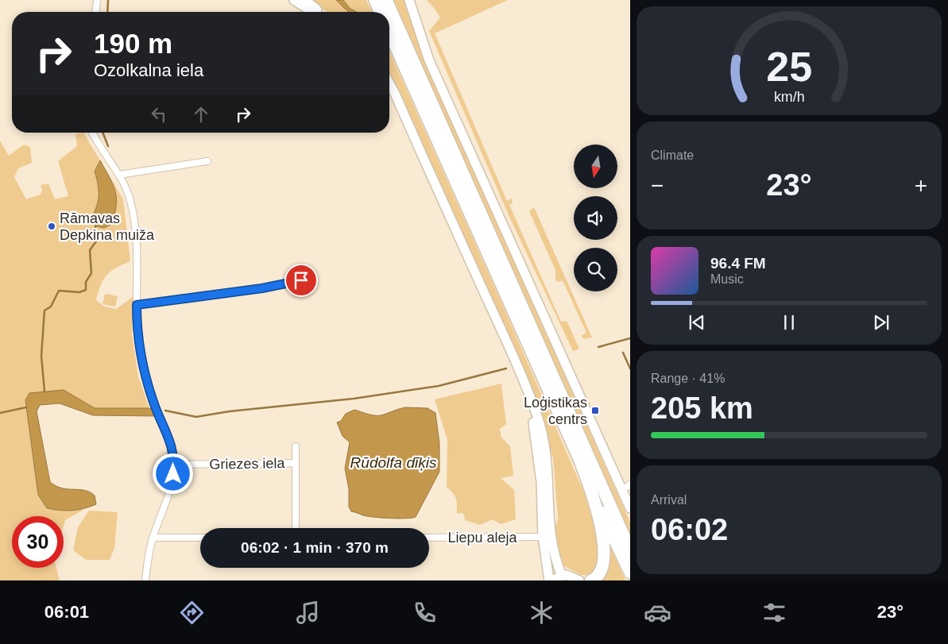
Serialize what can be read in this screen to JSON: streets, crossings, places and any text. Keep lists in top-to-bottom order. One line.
{"streets":{"street":["Griezes iela","Liepu aleja"]},"water":["Rūdolfa dīķis"],"places":{"other":["Rāmavas Depkina muiža"],"transit":["Loģistikas centrs"]},"north":"bottom","page":{"turn":["190 m","Ozolkalna iela"],"tile":["Climate",["Range · 41%","205 km"],["Arrival","06:02"]],"heat":["−","23°","+"],"song":["96.4 FM","Music"],"limit":"30","trip":"06:02 · 1 min · 370 m","tabs":["06:01","23°"],"gauge":["25","km/h"]}}
